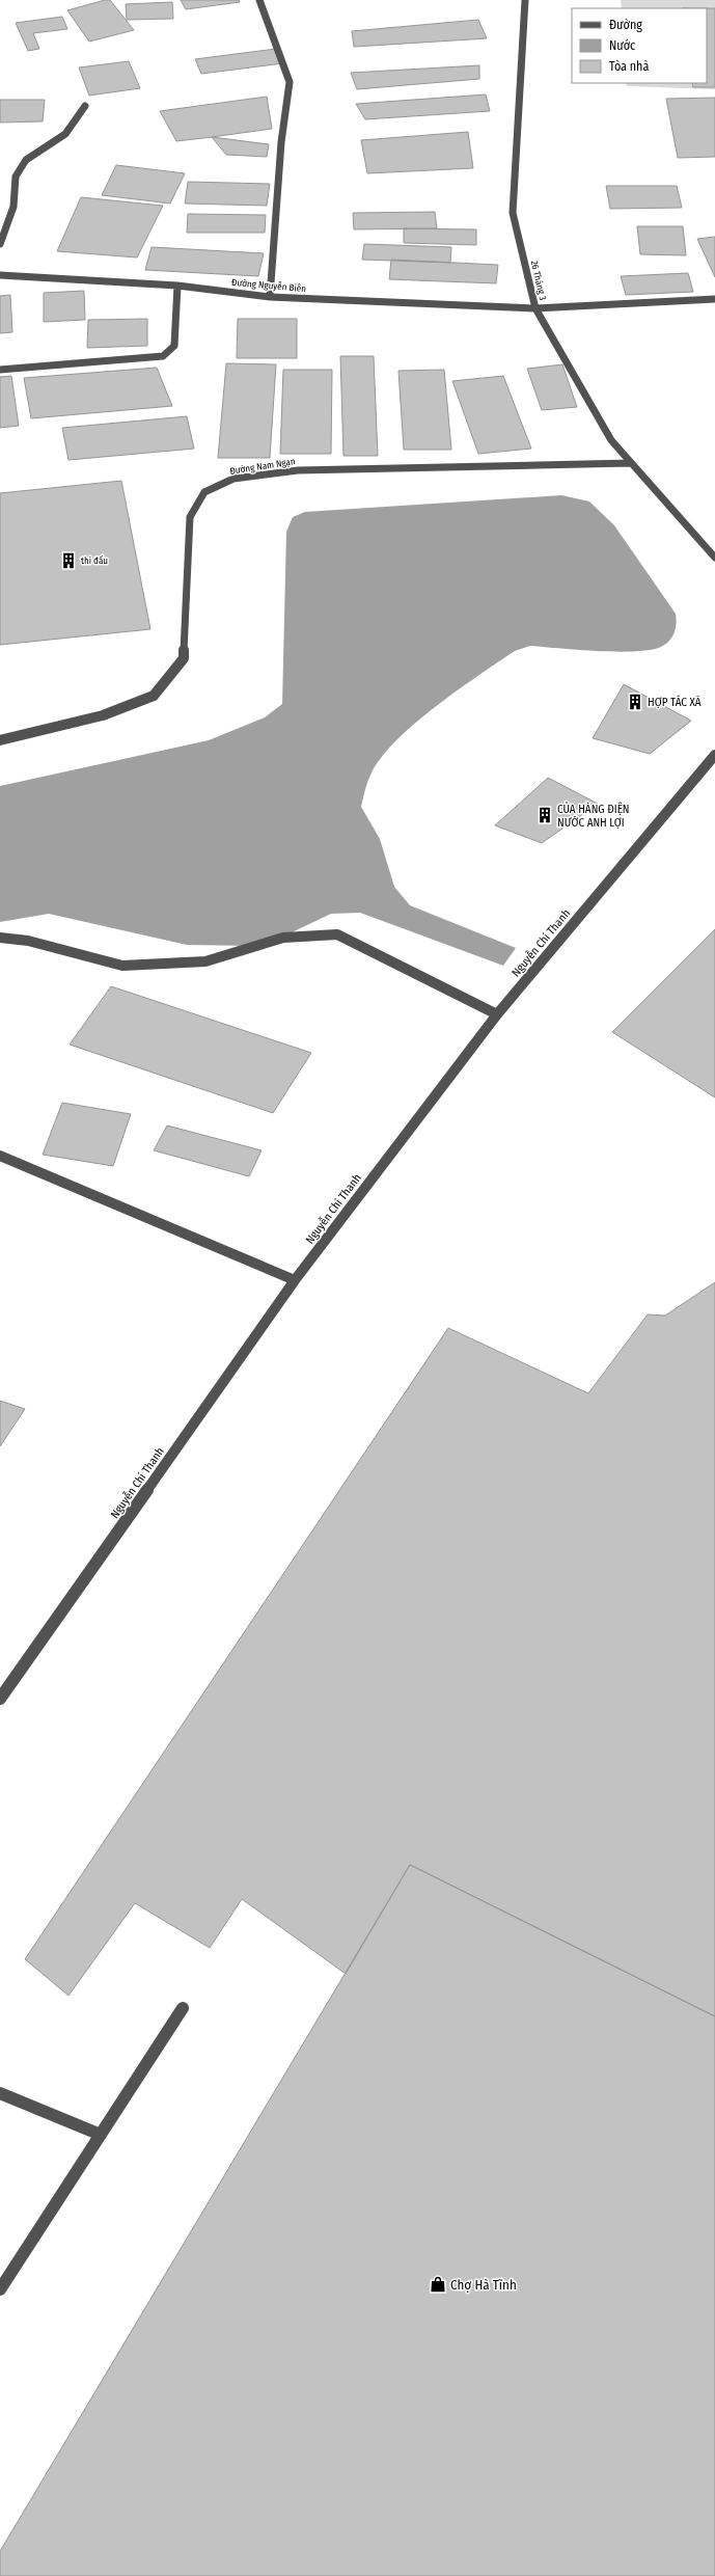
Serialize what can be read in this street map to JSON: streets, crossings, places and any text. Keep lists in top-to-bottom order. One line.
{"streets":{"street":["26 Tháng 3","Đường Nguyễn Biên","Đường Nam Ngạn","Nguyễn Chí Thanh"]},"crossings":[["26 Tháng 3","Đường Nguyễn Biên"],["26 Tháng 3","Đường Nam Ngạn"]],"places":{"building":["thi đấu","HỢP TÁC XÃ","CỦA HÀNG ĐIỆN NƯỚC ANH LỢI"],"shop":["Chợ Hà Tĩnh"]},"legend":["Đường","Nước","Tòa nhà"]}
